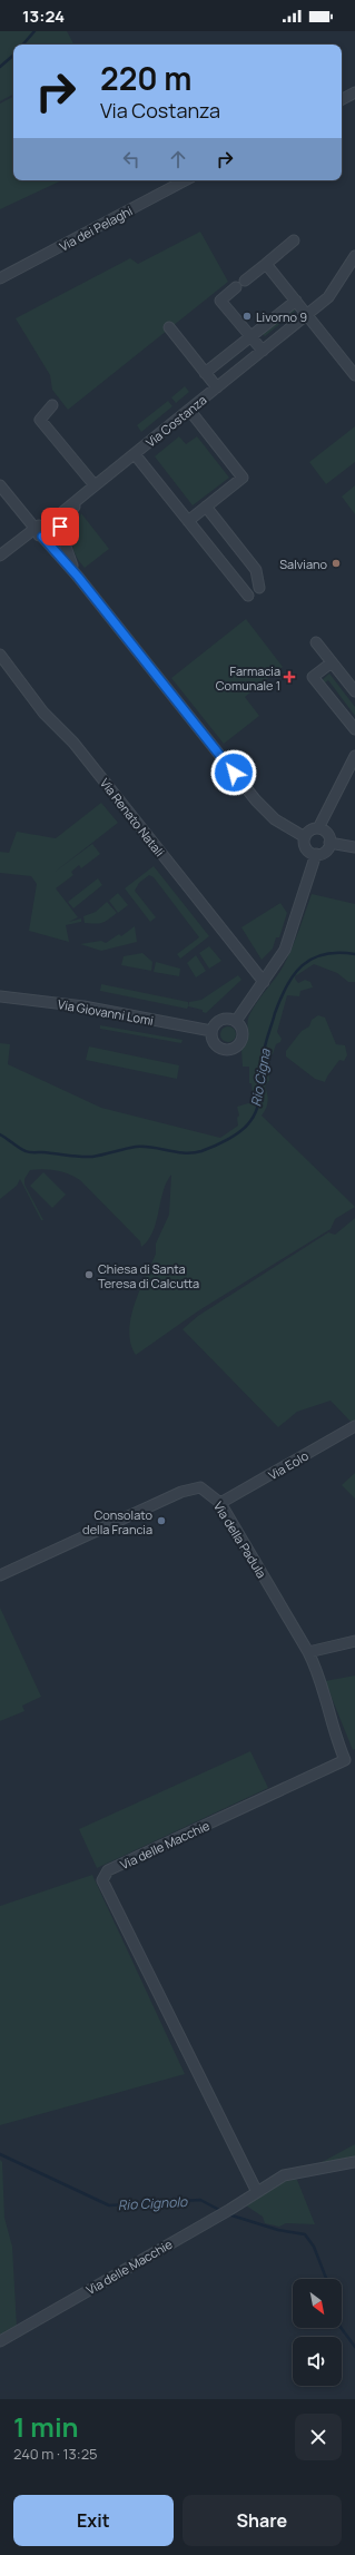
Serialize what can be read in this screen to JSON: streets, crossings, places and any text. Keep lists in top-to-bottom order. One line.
{"streets":{"street":["Via dei Pelaghi","Via Costanza","Via Renato Natali","Via Giovanni Lomi","Via Eolo","Via della Padula","Via delle Macchie"]},"crossings":[["Via Eolo","Via della Padula"],["Via della Padula","Via delle Macchie"]],"water":["Rio Cigna","Rio Cignolo"],"places":{"other":["Livorno 9","Salviano","Chiesa di Santa Teresa di Calcutta","Consolato della Francia"],"health":["Farmacia Comunale 1"]},"north":"bottom right","page":{"status":"13:24","turn":["220 m","Via Costanza"],"heading":["1 min","240 m · 13:25"],"buttons":["Exit","Share"]}}
